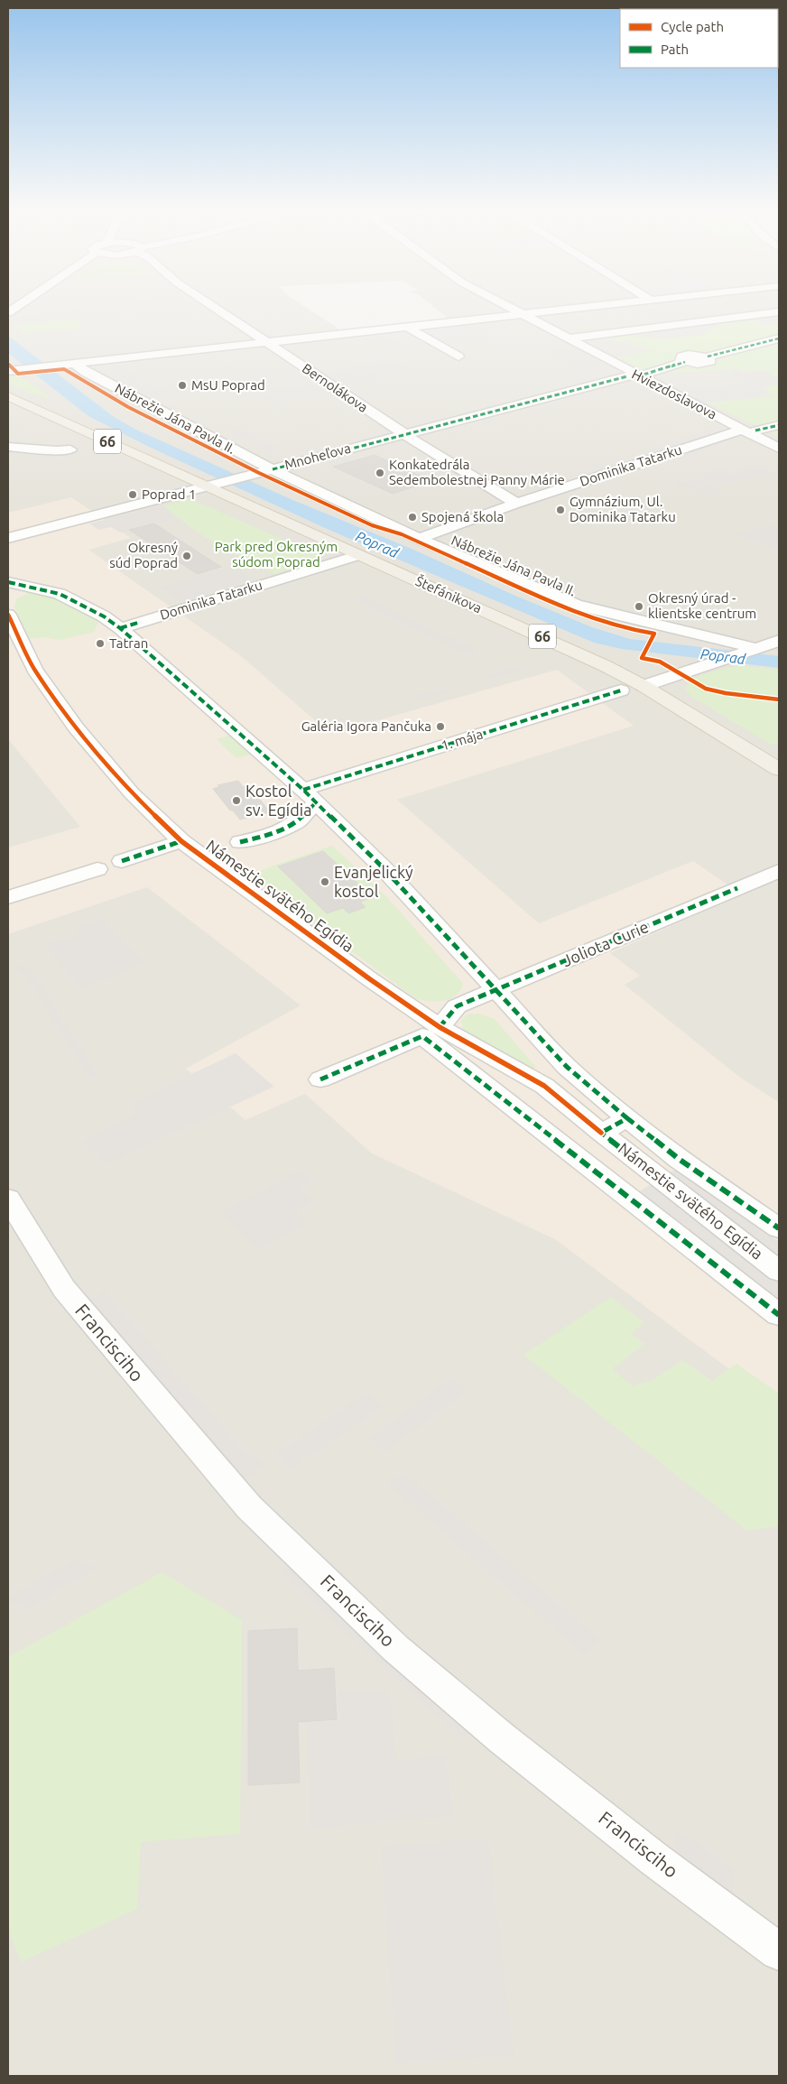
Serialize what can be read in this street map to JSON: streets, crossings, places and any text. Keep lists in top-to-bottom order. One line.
{"streets":{"main road":["66","Štefánikova"],"street":["Bernolákova","Hviezdoslavova","Nábrežie Jána Pavla II.","Mnoheľova","Dominika Tatarku","1. mája","Námestie svätého Egídia","Joliota Curie","Francisciho"]},"crossings":[["Bernolákova","Mnoheľova"],["Bernolákova","Dominika Tatarku"],["Hviezdoslavova","Dominika Tatarku"],["Nábrežie Jána Pavla II.","Mnoheľova"],["Nábrežie Jána Pavla II.","Dominika Tatarku"],["Mnoheľova","Štefánikova"],["Dominika Tatarku","Štefánikova"],["Dominika Tatarku","Námestie svätého Egídia"],["1. mája","Námestie svätého Egídia"],["Námestie svätého Egídia","Joliota Curie"]],"water":["Poprad"],"parks":["Park pred Okresným súdom Poprad"],"places":["MsU Poprad","Konkatedrála Sedembolestnej Panny Márie","Poprad 1","Gymnázium, Ul. Dominika Tatarku","Spojená škola","Okresný súd Poprad","Okresný úrad - klientske centrum","Tatran","Galéria Igora Pančuka","Kostol sv. Egídia","Evanjelický kostol"],"legend":["Cycle path","Path"]}
